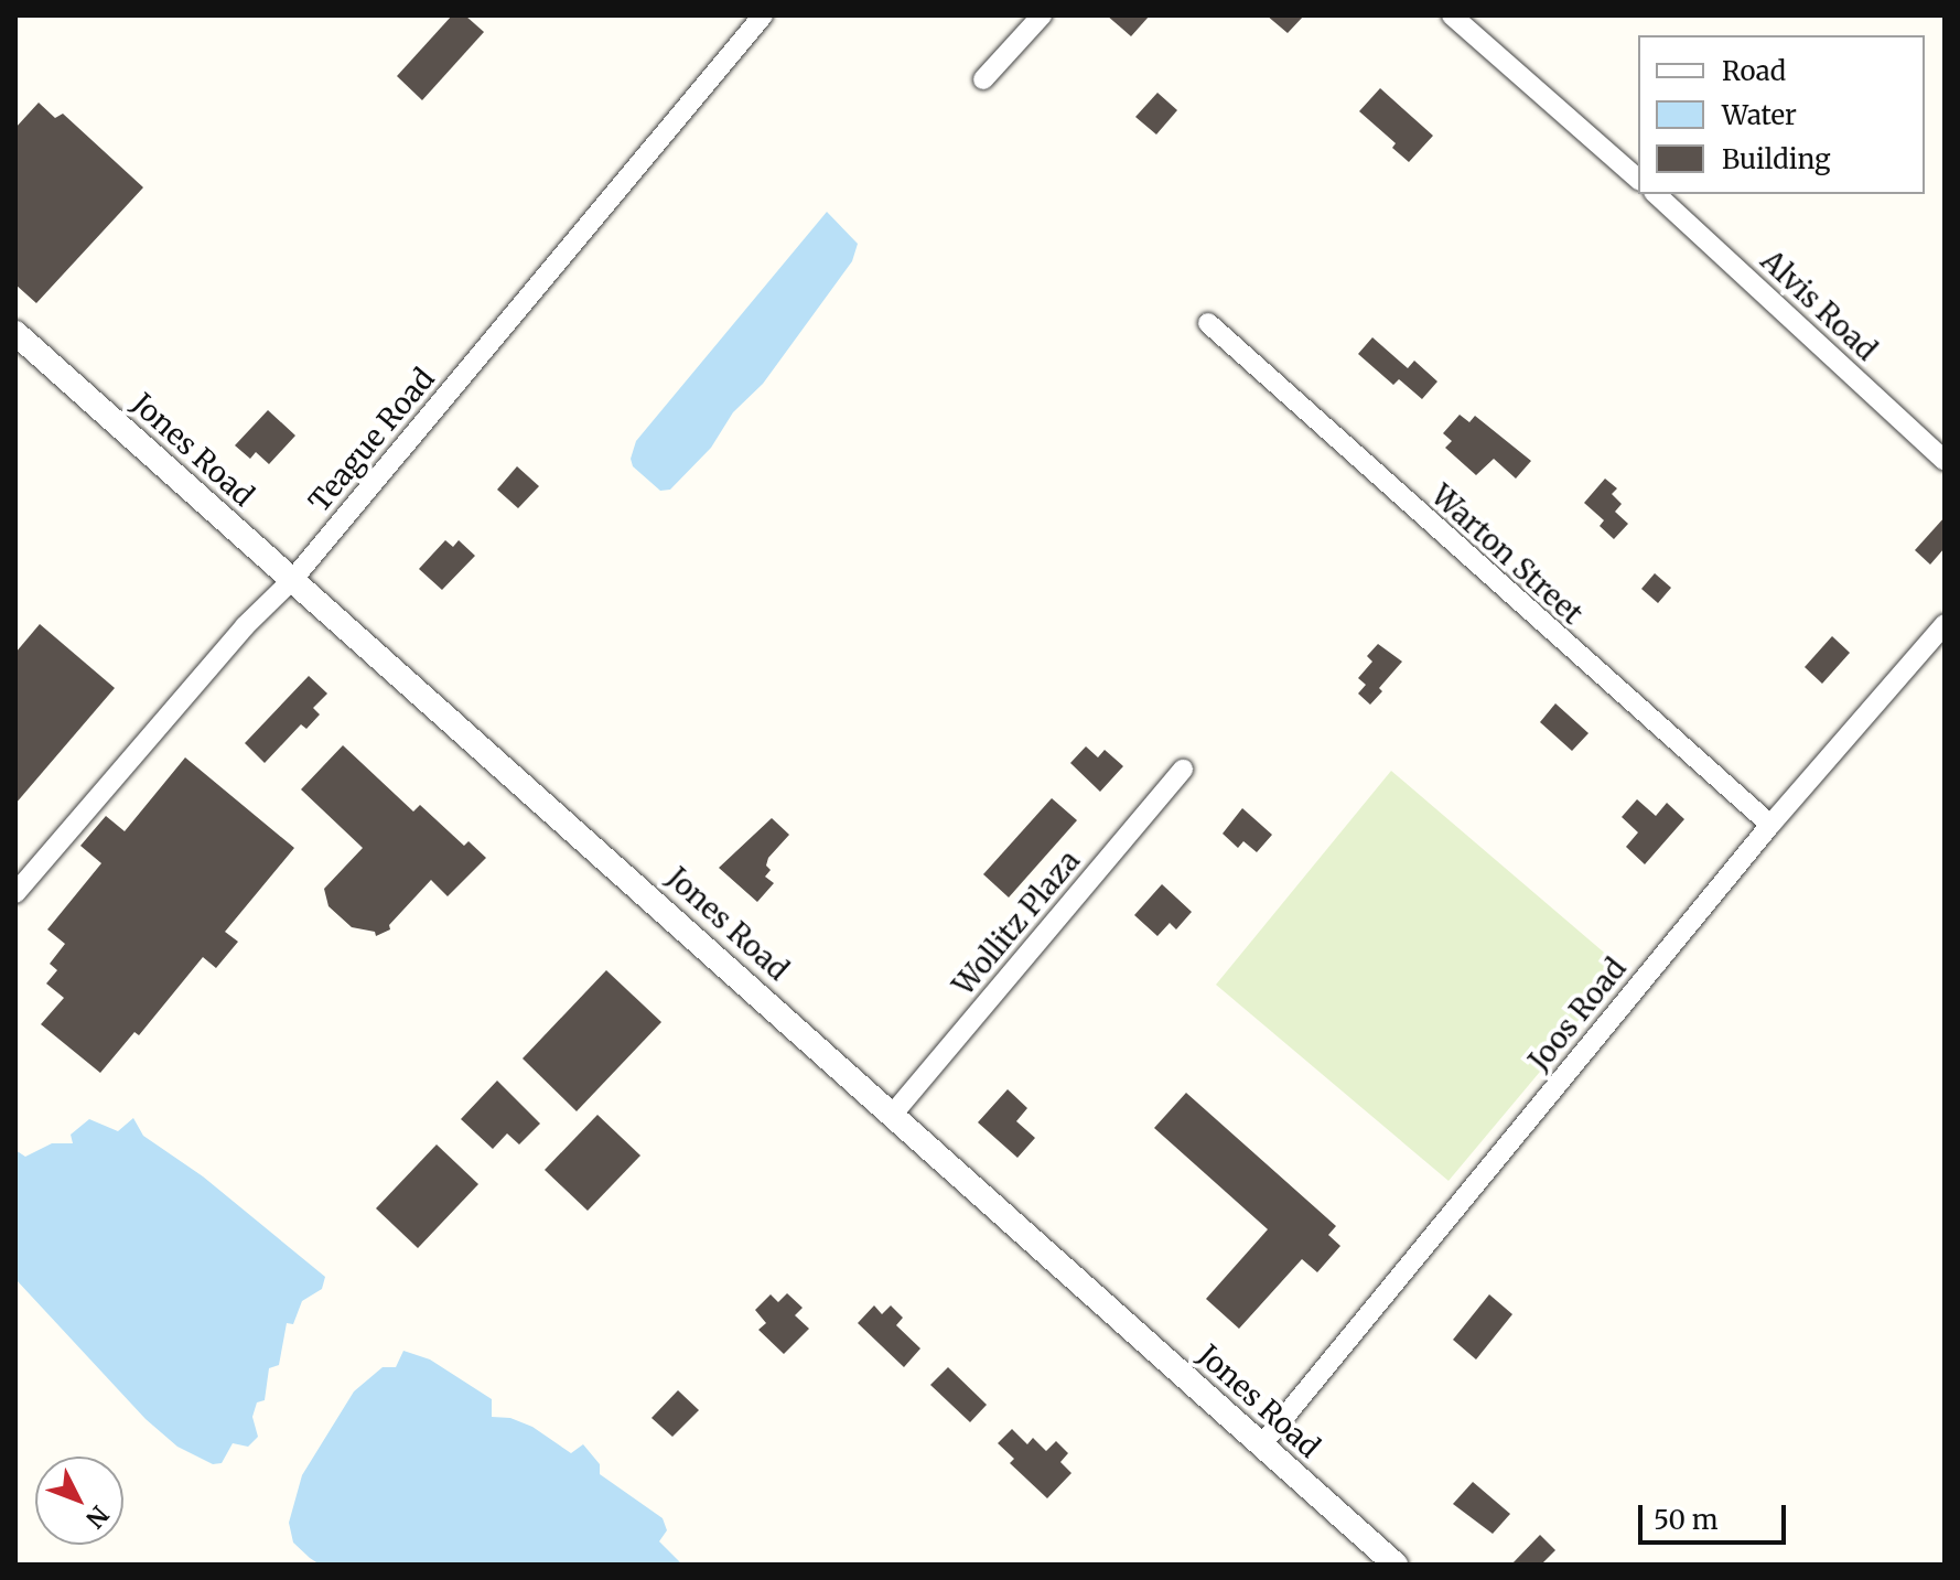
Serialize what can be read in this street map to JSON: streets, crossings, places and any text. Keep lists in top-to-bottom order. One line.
{"streets":{"street":["Alvis Road","Teague Road","Jones Road","Warton Street","Wollitz Plaza","Joos Road"]},"crossings":[["Teague Road","Jones Road"],["Jones Road","Wollitz Plaza"],["Jones Road","Joos Road"],["Warton Street","Joos Road"]],"legend":["Road","Water","Building"],"scale_bar":"50 m","north":"bottom right"}
